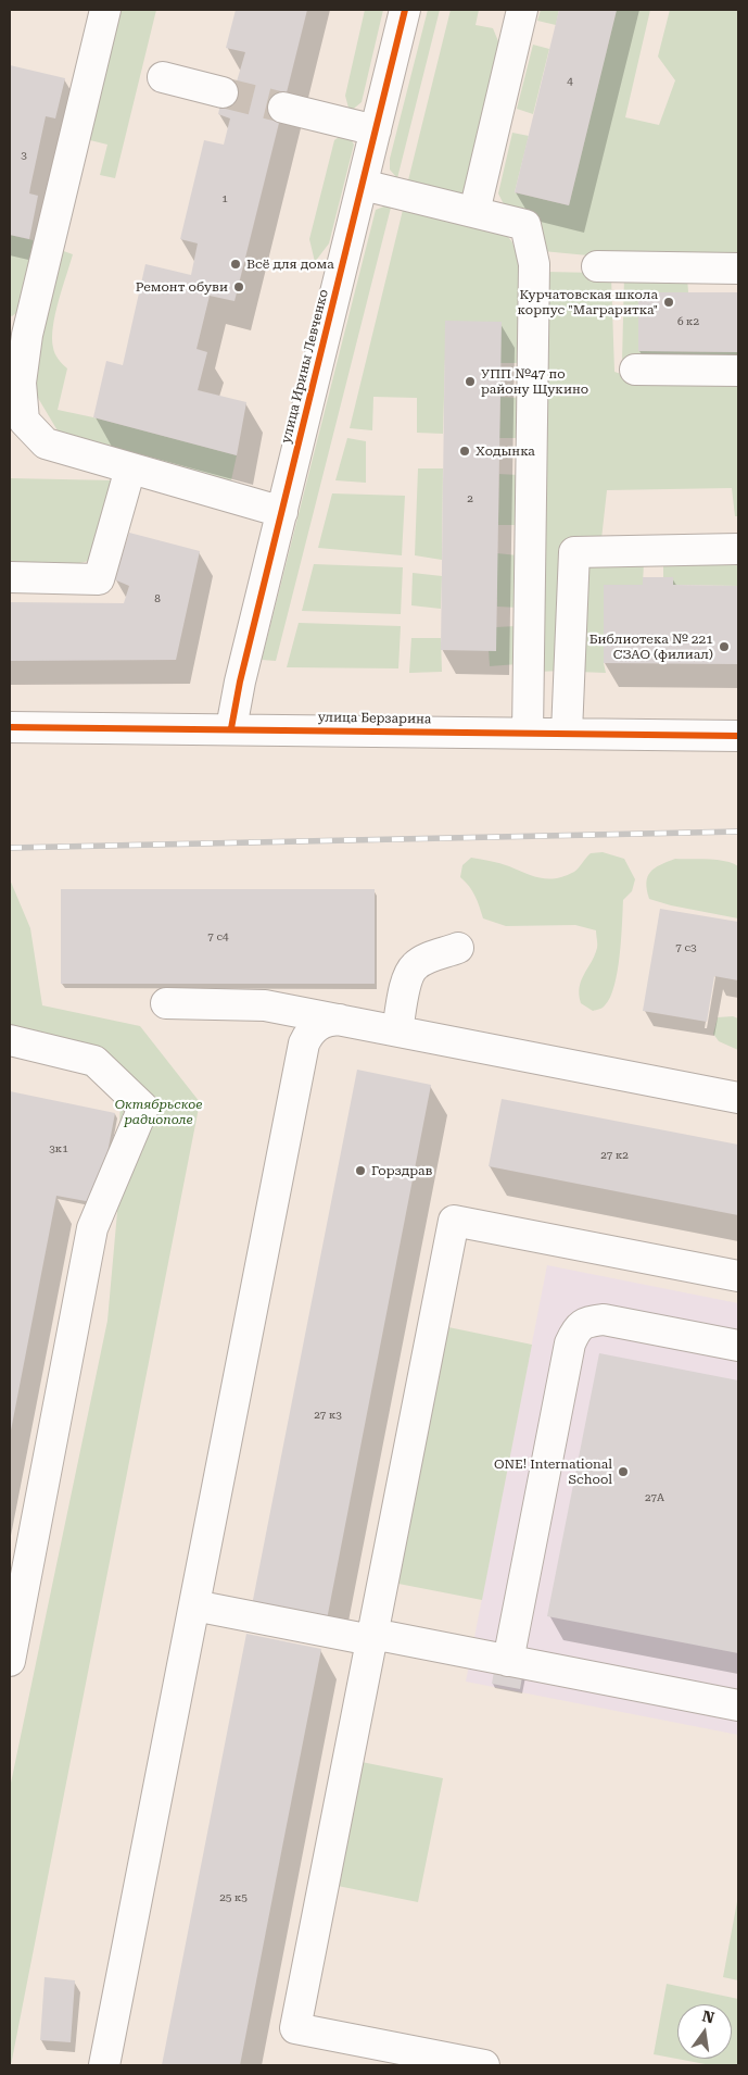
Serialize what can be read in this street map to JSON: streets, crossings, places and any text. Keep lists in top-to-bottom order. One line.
{"streets":{"street":["улица Ирины Левченко","улица Берзарина"]},"crossings":[["улица Ирины Левченко","улица Берзарина"]],"parks":["Октябрьское радиополе"],"places":["Всё для дома","Ремонт обуви","Курчатовская школа корпус \"Маграритка\"","УПП №47 по району Щукино","Ходынка","Библиотека № 221 СЗАО (филиал)","Горздрав","ONE! International School"],"house_numbers":["4","3","1","6 к2","2","8","7 с4","7 с3","3к1","27 к2","27 к3","27А","25 к5"],"north":"top"}
